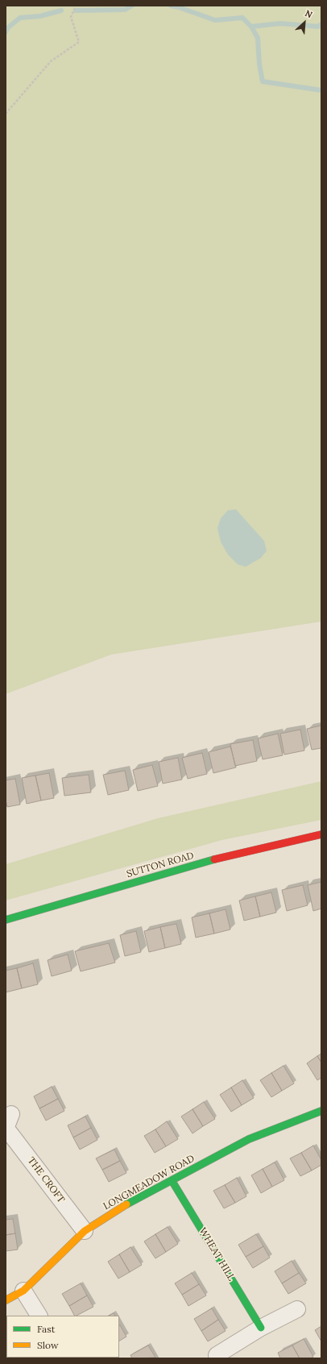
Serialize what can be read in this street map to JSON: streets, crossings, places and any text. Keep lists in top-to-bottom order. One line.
{"streets":{"street":["SUTTON ROAD","THE CROFT","LONGMEADOW ROAD","WHEAT HILL"]},"crossings":[["THE CROFT","LONGMEADOW ROAD"],["LONGMEADOW ROAD","WHEAT HILL"]],"legend":["Fast","Slow"],"north":"top right"}
